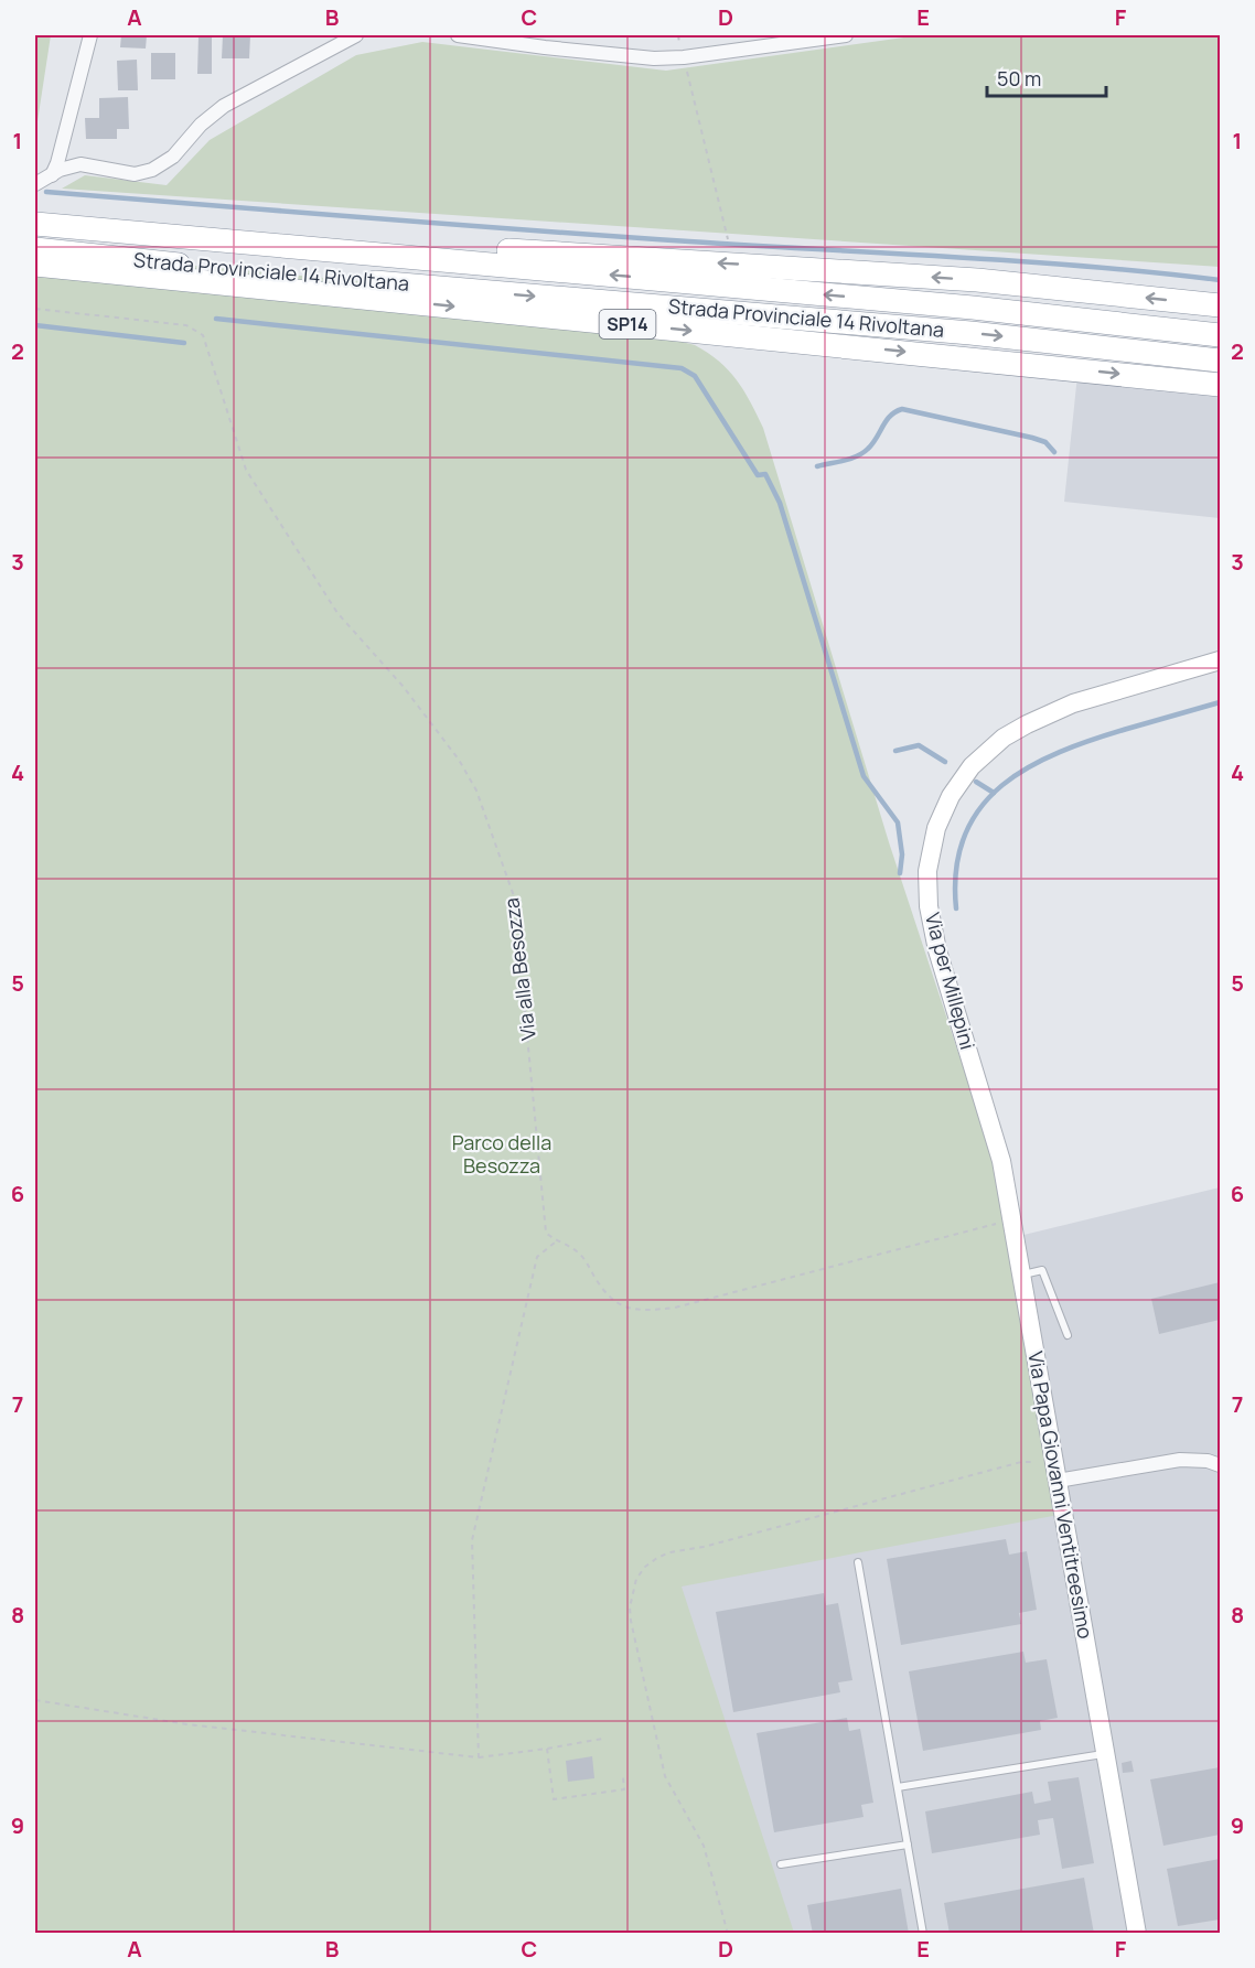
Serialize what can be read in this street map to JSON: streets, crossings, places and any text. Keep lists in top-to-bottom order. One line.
{"streets":{"highway":["Strada Provinciale 14 Rivoltana","SP14"],"street":["Via per Millepini","Via Papa Giovanni Ventitreesimo"],"path":["Via alla Besozza"]},"crossings":[["Via per Millepini","Via Papa Giovanni Ventitreesimo"]],"parks":["Parco della Besozza"],"scale_bar":"50 m","grid":{"columns":["A","B","C","D","E","F"],"rows":["1","2","3","4","5","6","7","8","9"]}}
